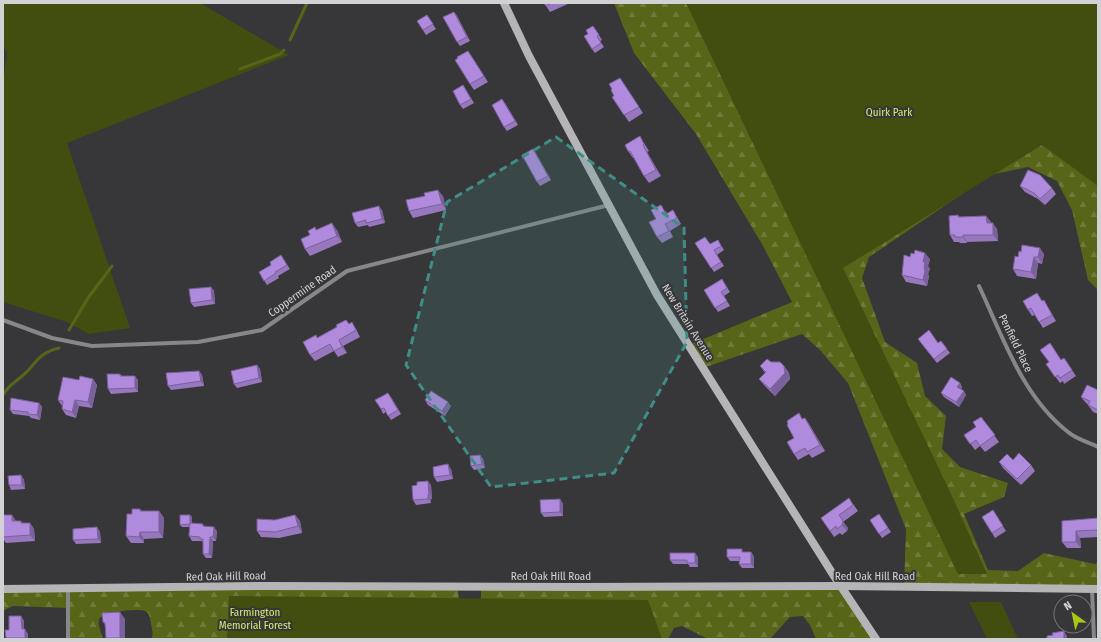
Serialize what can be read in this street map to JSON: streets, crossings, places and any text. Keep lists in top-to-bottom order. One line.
{"streets":{"street":["Coppermine Road","New Britain Avenue","Penfield Place","Red Oak Hill Road"]},"crossings":[["Coppermine Road","New Britain Avenue"],["New Britain Avenue","Red Oak Hill Road"]],"parks":["Quirk Park","Farmington Memorial Forest"],"north":"top left"}
